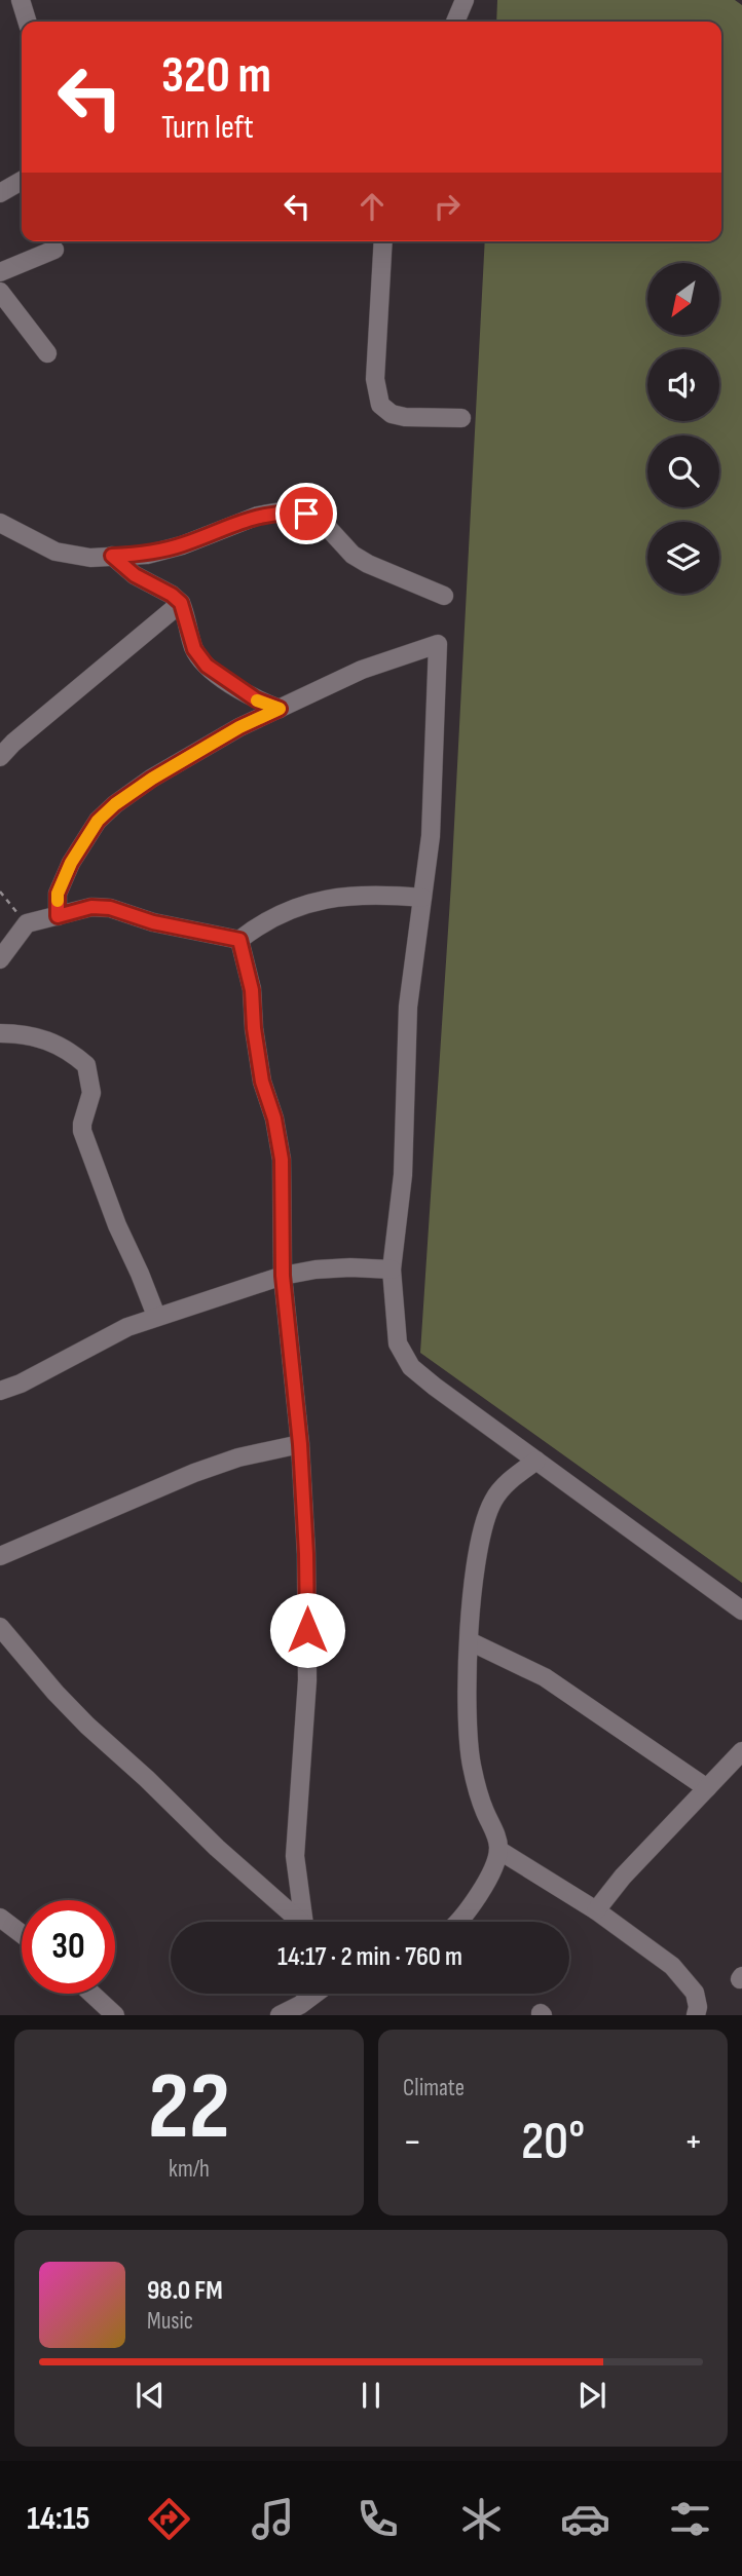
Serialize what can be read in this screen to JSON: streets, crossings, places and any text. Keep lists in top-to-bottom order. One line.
{"north":"bottom left","page":{"turn":["320 m","Turn left"],"limit":"30","trip":"14:17 · 2 min · 760 m","tile":[["22","km/h"],"Climate"],"heat":["−","20°","+"],"song":["98.0 FM","Music"],"tabs":"14:15"}}
